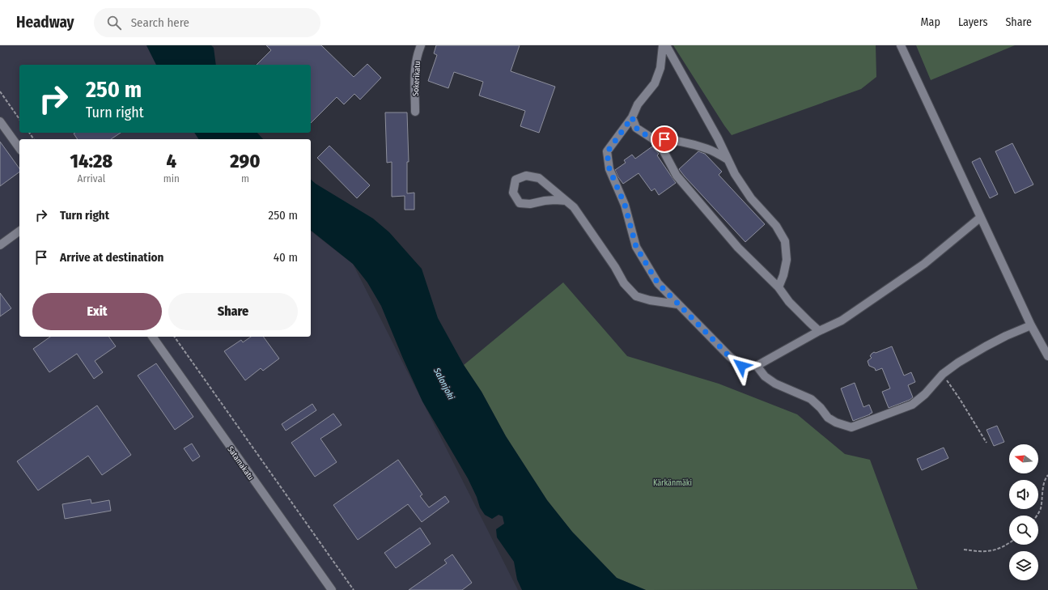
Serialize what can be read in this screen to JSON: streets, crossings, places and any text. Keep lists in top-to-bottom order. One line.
{"streets":{"street":["Sokerikatu","Satamakatu"]},"water":["Salonjoki"],"parks":["Kärkänmäki"],"north":"left","page":{"header":"Headway","search":"Search here","nav":["Map","Layers","Share"],"turn":["250 m","Turn right"],"eta":["14:28","Arrival","4","min","290","m"],"list":[{"name":"Turn right","value":"250 m"},{"name":"Arrive at destination","value":"40 m"}],"buttons":["Exit","Share"]}}
